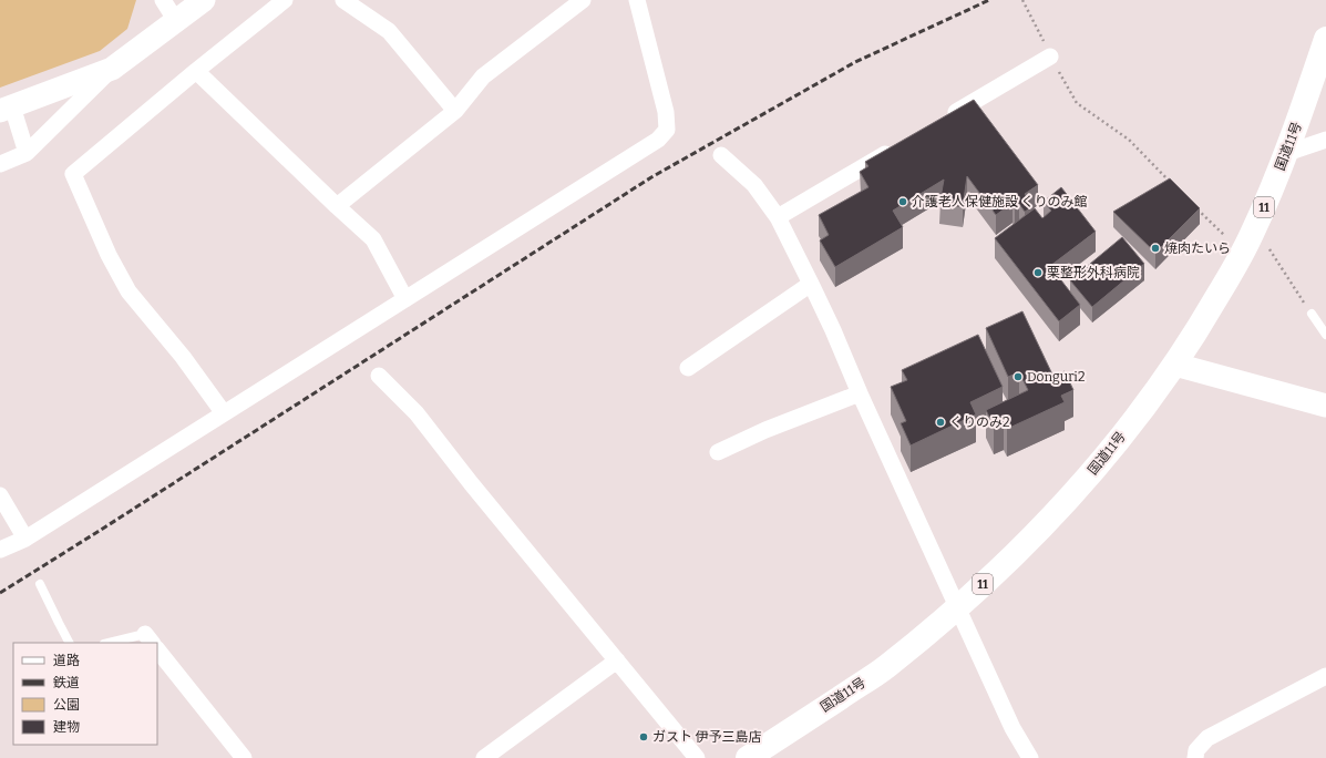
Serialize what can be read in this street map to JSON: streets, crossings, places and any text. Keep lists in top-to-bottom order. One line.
{"streets":{"highway":["国道11号","11"]},"places":["介護老人保健施設 くりのみ館","焼肉たいら","栗整形外科病院","Donguri2","くりのみ2","ガスト 伊予三島店"],"legend":["道路","鉄道","公園","建物"]}
